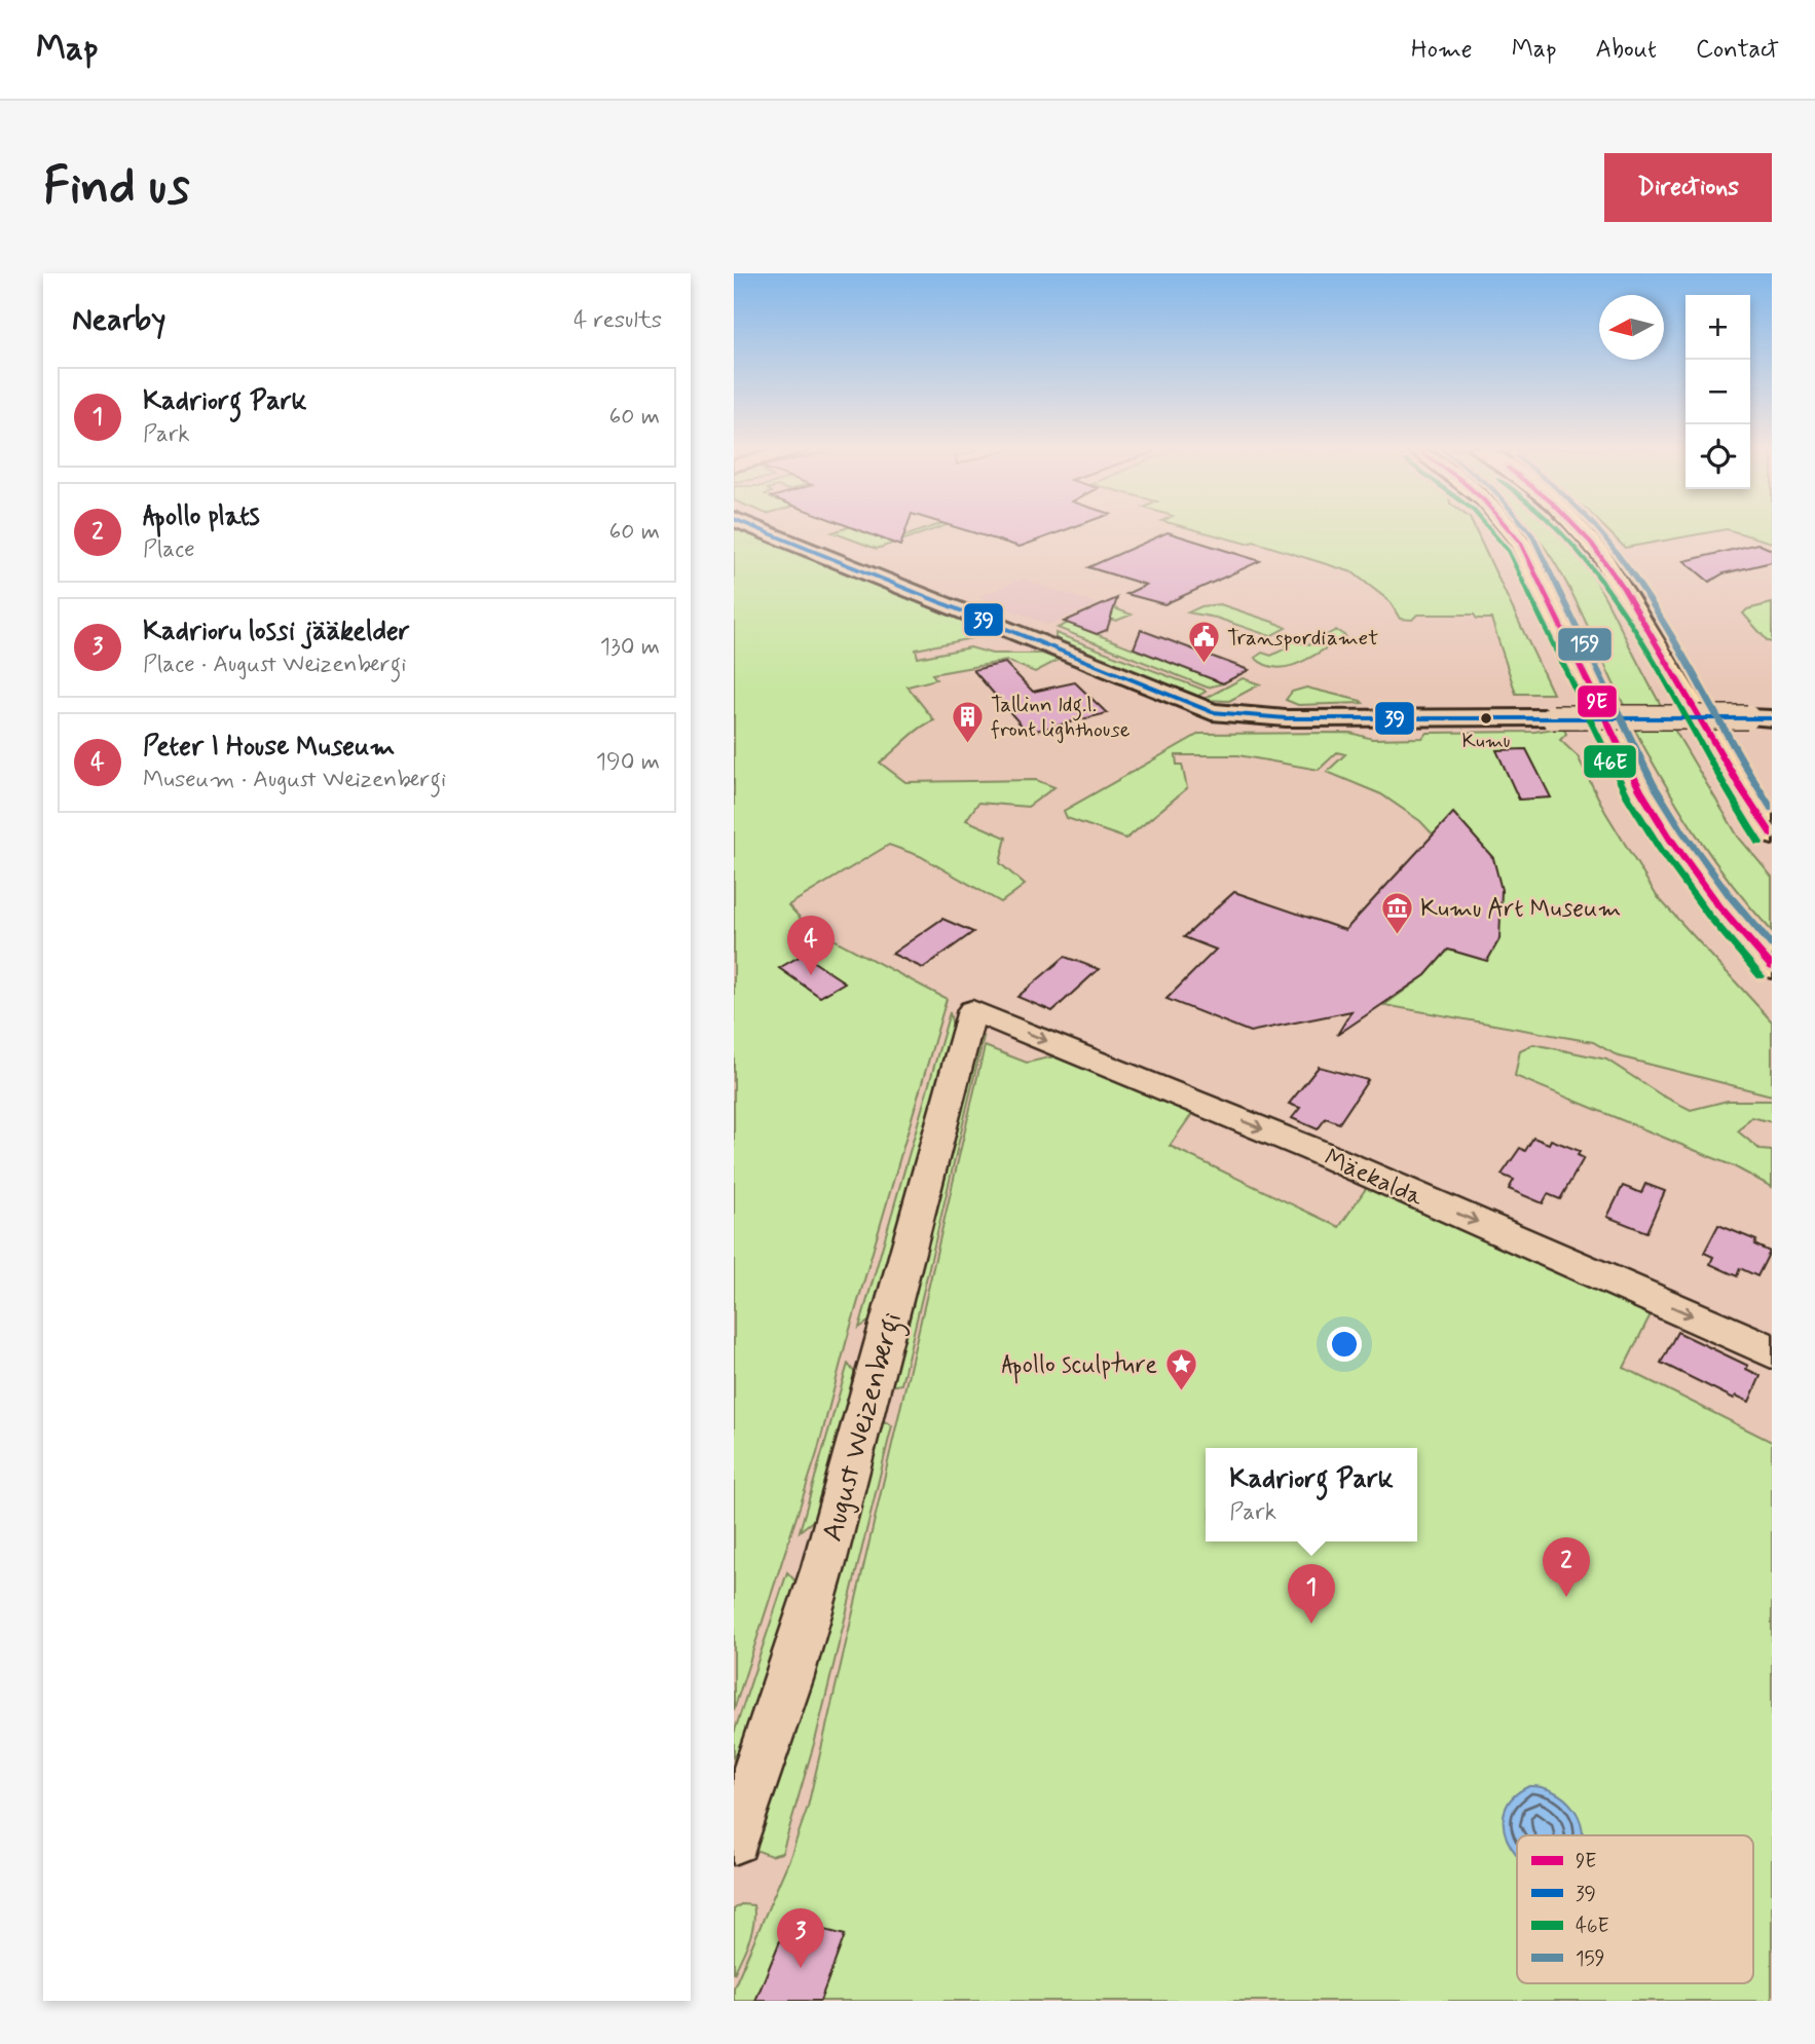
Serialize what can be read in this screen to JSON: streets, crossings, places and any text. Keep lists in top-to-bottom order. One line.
{"streets":{"street":["Mäekalda","August Weizenbergi"]},"crossings":[["Mäekalda","August Weizenbergi"]],"one_way":["Mäekalda"],"places":{"public building":["Transpordiamet"],"other":["Kumu"],"building":["Tallinn ldg.l. front lighthouse"],"museum":["Kumu Art Museum"],"place":["Apollo sculpture"]},"lines":["transit line 9E","transit line 39","transit line 46E","transit line 159"],"legend":["9E","39","46E","159"],"north":"left","page":{"header":"Map","nav":["Home","Map","About","Contact"],"buttons":"Directions","title":"Find us","heading":["Nearby","4 results"],"map_buttons":["+","−"],"list":[{"mark":"1","name":"Kadriorg Park","note":"Park","value":"60 m"},{"mark":"2","name":"Apollo plats","note":"Place","value":"60 m"},{"mark":"3","name":"Kadrioru lossi jääkelder","note":"Place · August Weizenbergi","value":"130 m"},{"mark":"4","name":"Peter I House Museum","note":"Museum · August Weizenbergi","value":"190 m"}],"pins":["4","2","1","3"],"popup":["Kadriorg Park","Park"]}}
